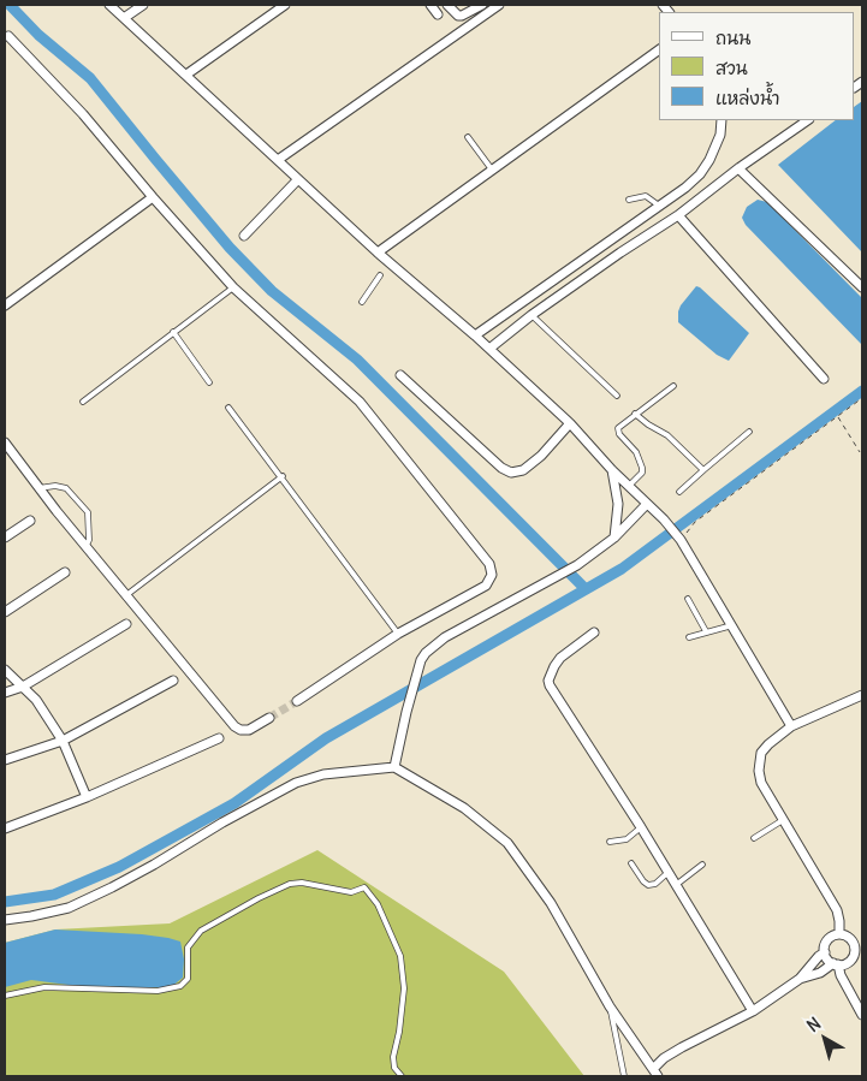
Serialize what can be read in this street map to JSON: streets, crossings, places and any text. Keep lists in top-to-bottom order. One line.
{"legend":["ถนน","สวน","แหล่งน้ำ"],"north":"top left"}
